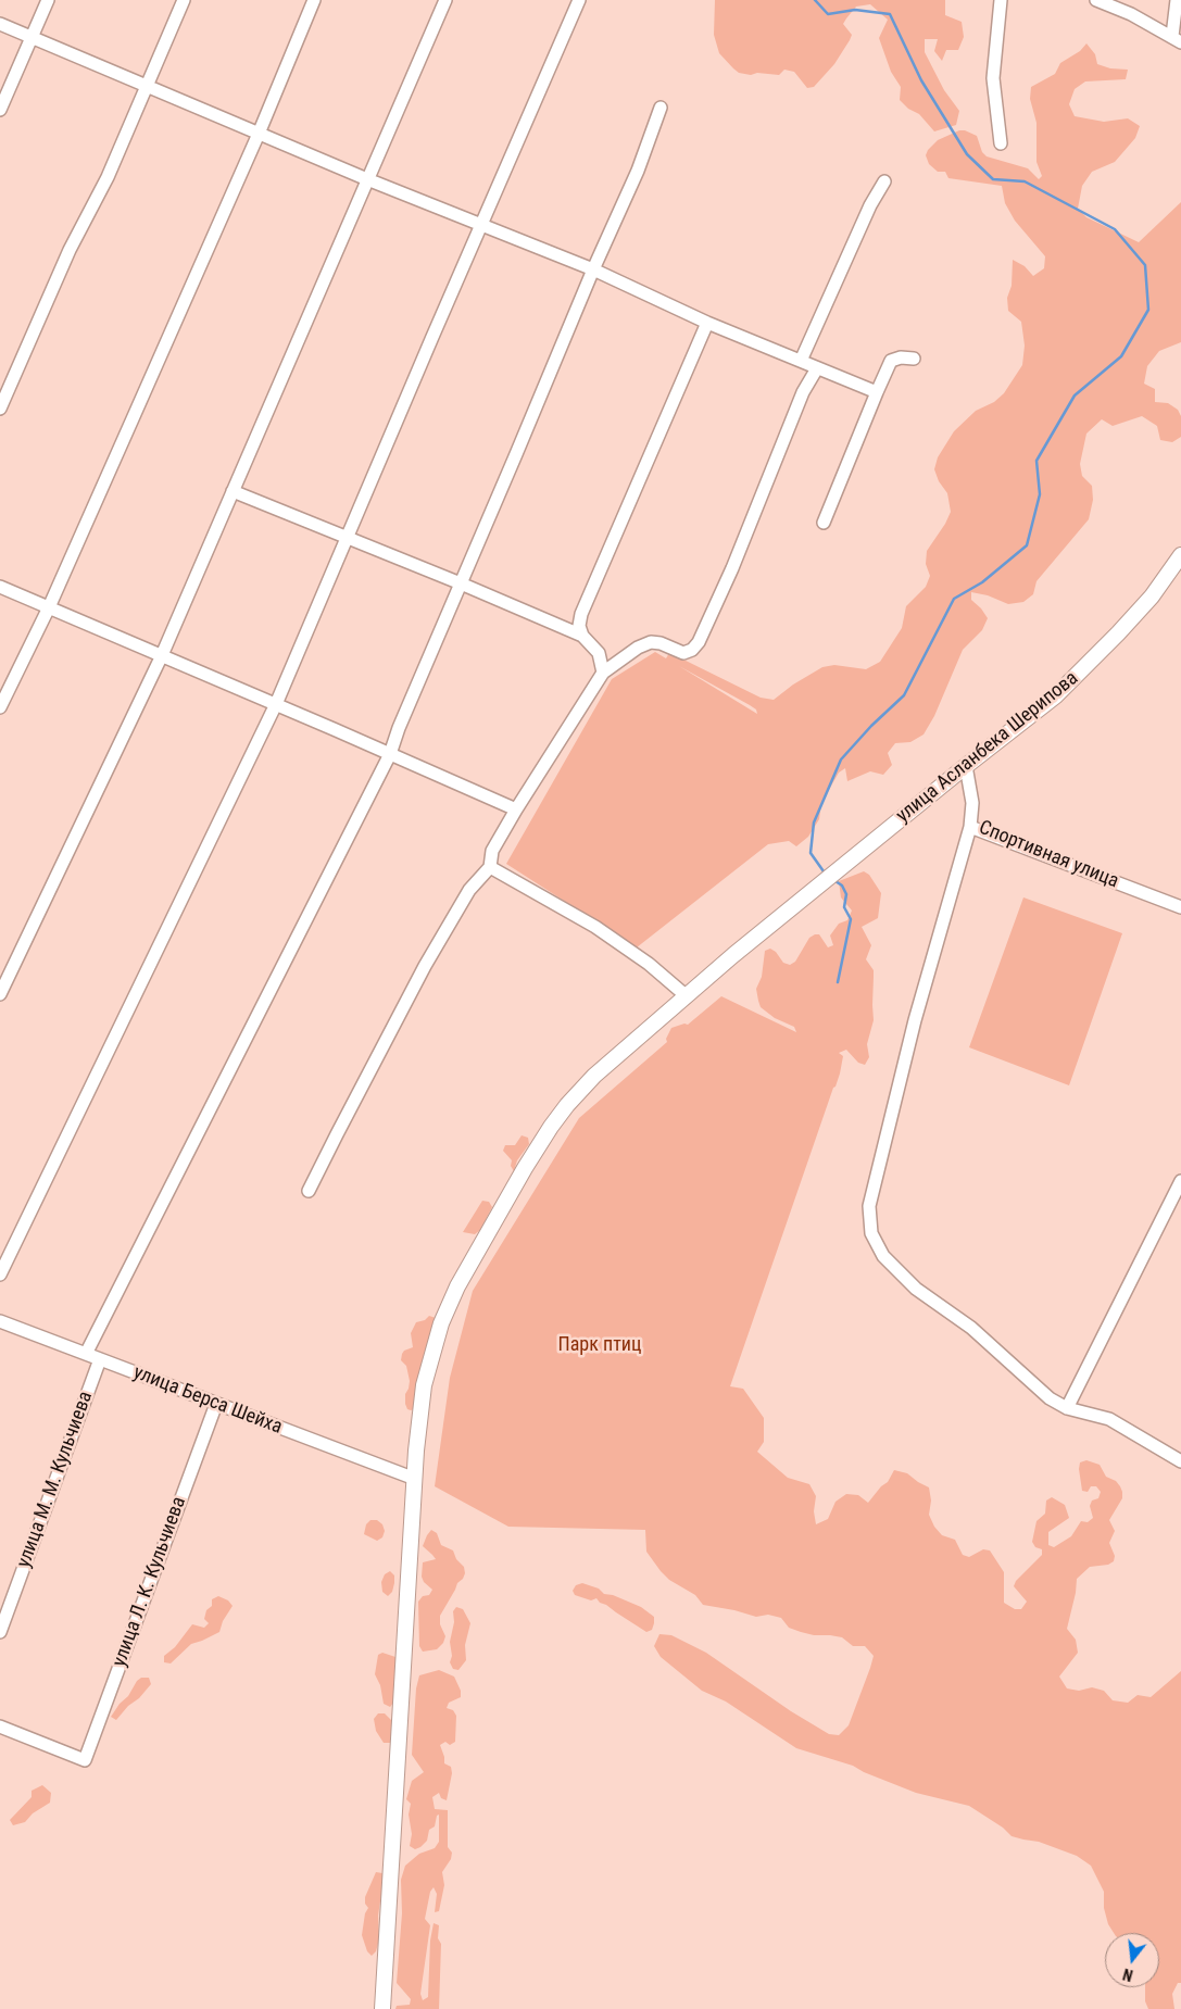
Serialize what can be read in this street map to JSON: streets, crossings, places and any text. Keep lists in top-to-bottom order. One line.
{"streets":{"main road":["улица Асланбека Шерипова"],"street":["Спортивная улица","улица Берса Шейха","улица М. М. Кульчиева","улица Л. К. Кульчиева"]},"crossings":[["улица Асланбека Шерипова","Спортивная улица"],["улица Асланбека Шерипова","улица Берса Шейха"],["улица Берса Шейха","улица М. М. Кульчиева"],["улица Берса Шейха","улица Л. К. Кульчиева"]],"parks":["Парк птиц"],"north":"bottom"}
